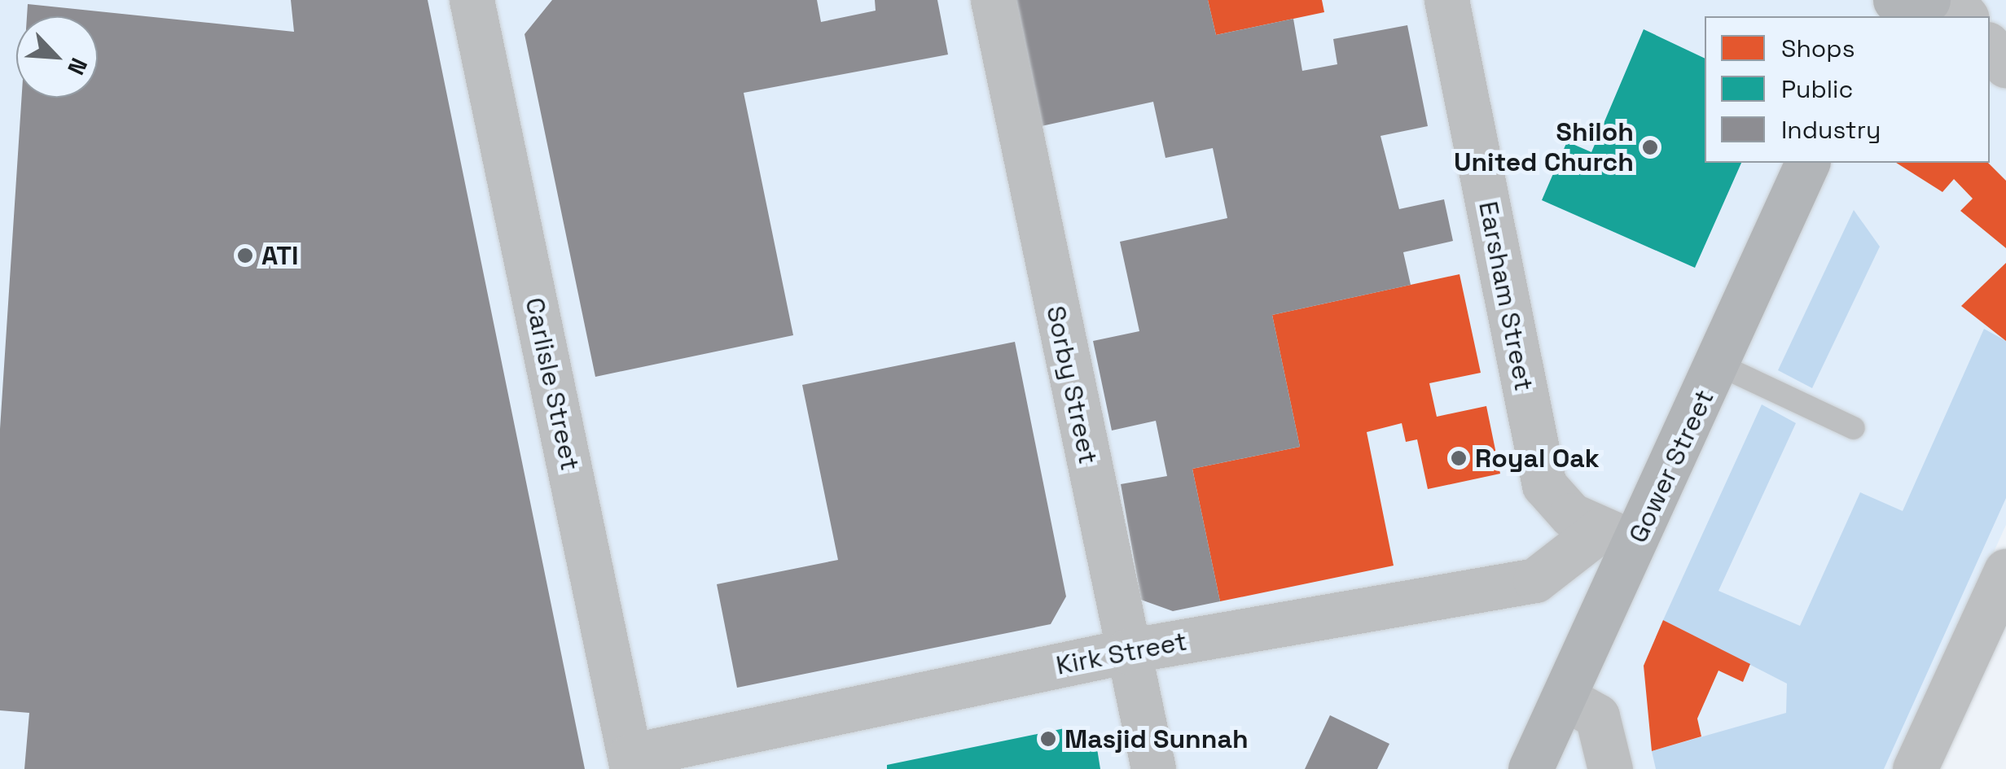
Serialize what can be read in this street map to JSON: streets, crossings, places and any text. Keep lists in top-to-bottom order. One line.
{"streets":{"main road":["Gower Street"],"street":["Earsham Street","Carlisle Street","Sorby Street","Kirk Street"]},"crossings":[["Earsham Street","Gower Street"],["Earsham Street","Kirk Street"],["Carlisle Street","Kirk Street"],["Sorby Street","Kirk Street"],["Gower Street","Kirk Street"]],"places":["Shiloh United Church","ATI","Royal Oak","Masjid Sunnah"],"legend":["Shops","Public","Industry"],"north":"bottom right"}
